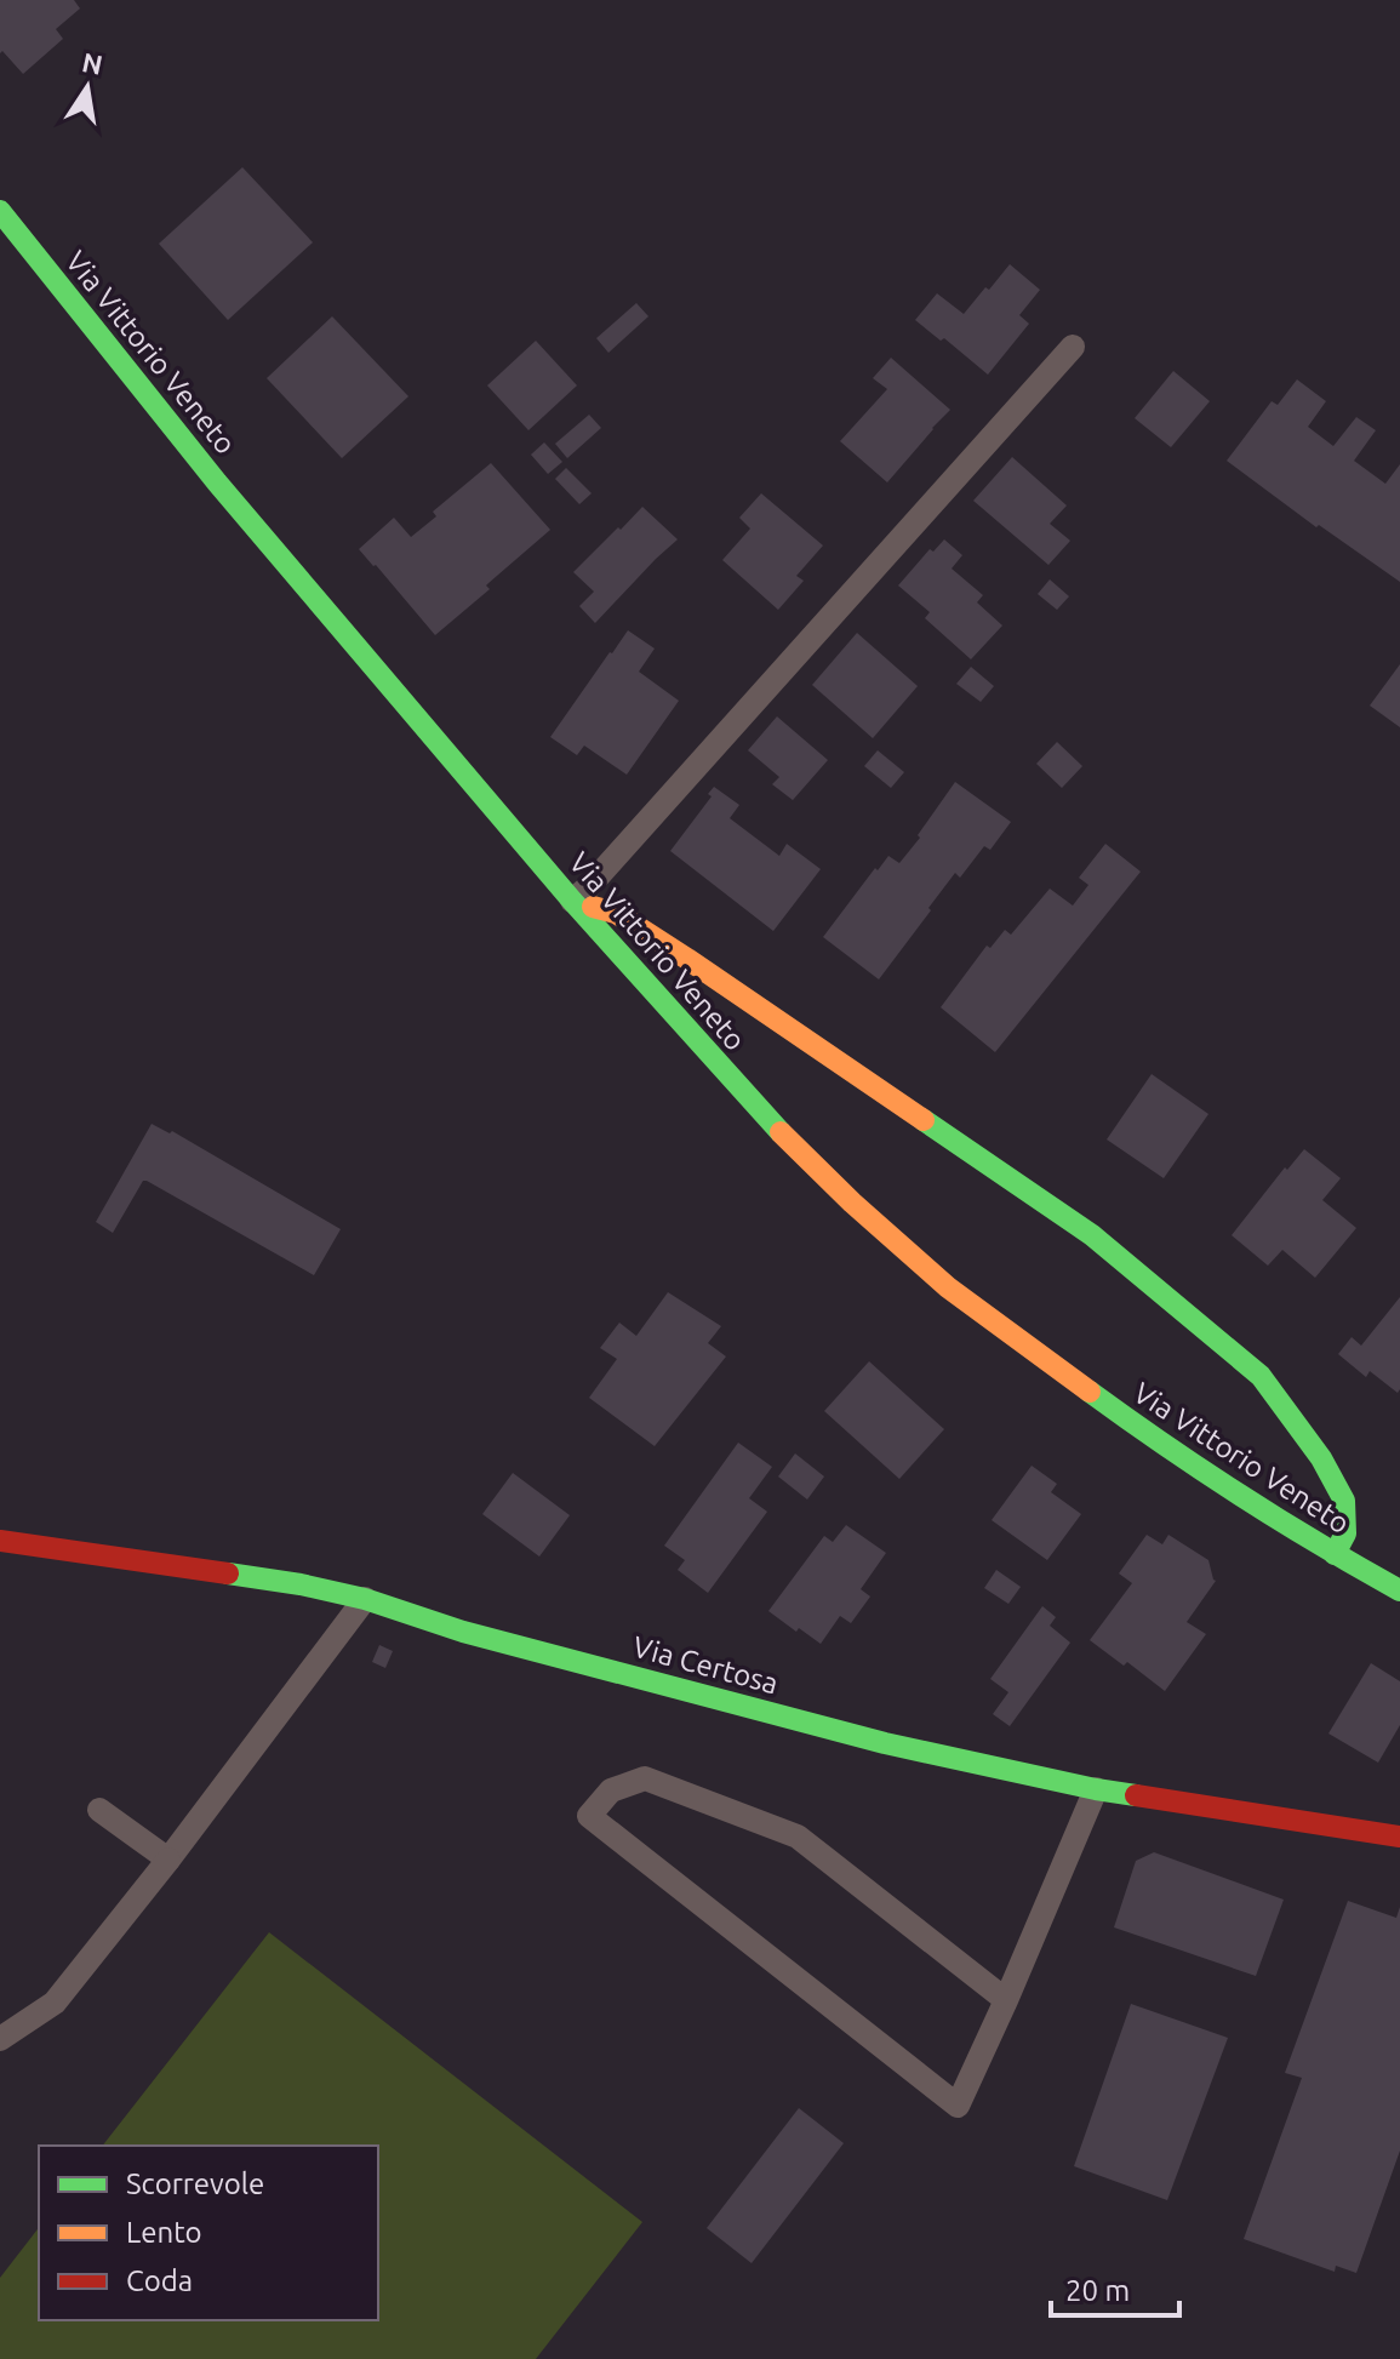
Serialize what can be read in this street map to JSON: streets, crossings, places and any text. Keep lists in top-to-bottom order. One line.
{"streets":{"street":["Via Vittorio Veneto","Via Certosa"]},"legend":["Scorrevole","Lento","Coda"],"scale_bar":"20 m","north":"top"}
